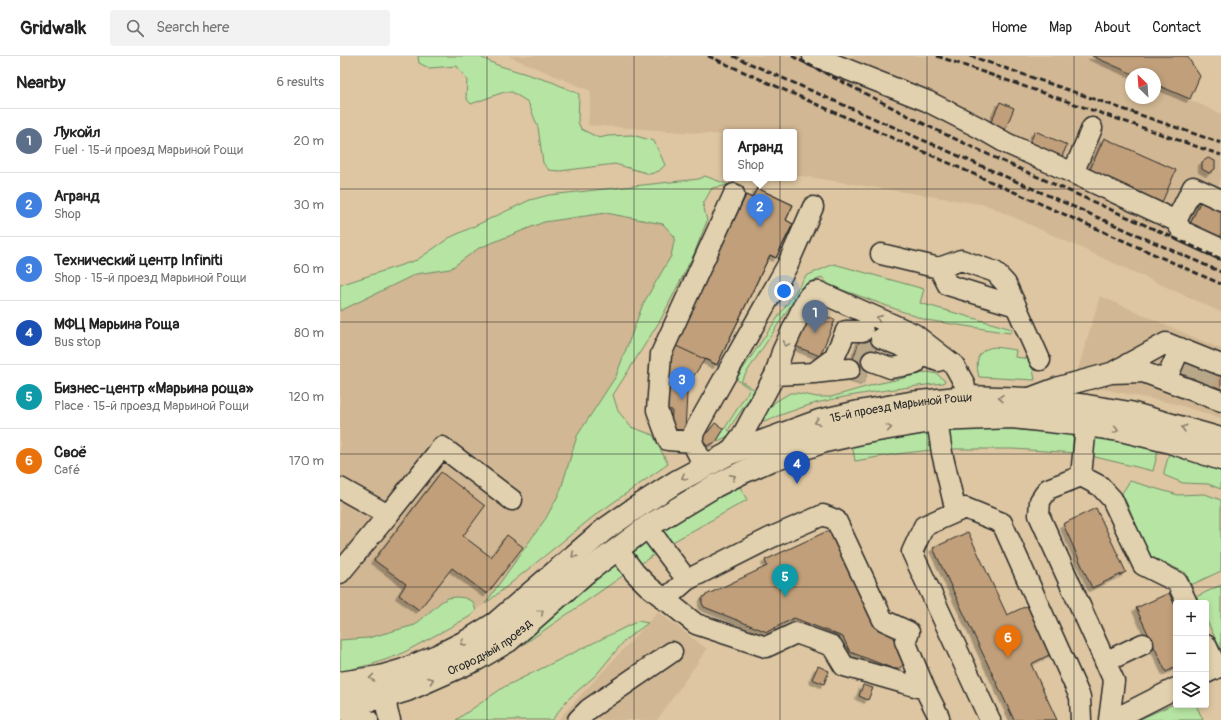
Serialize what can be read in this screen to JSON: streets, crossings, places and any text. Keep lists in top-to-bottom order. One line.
{"streets":{"main road":["15-й проезд Марьиной Рощи","Огородный проезд"]},"crossings":[["15-й проезд Марьиной Рощи","Огородный проезд"]],"north":"top left","page":{"header":"Gridwalk","search":"Search here","nav":["Home","Map","About","Contact"],"heading":["Nearby","6 results"],"list":[{"mark":"1","name":"Лукойл","note":"Fuel · 15-й проезд Марьиной Рощи","value":"20 m"},{"mark":"2","name":"Агранд","note":"Shop","value":"30 m"},{"mark":"3","name":"Технический центр Infiniti","note":"Shop · 15-й проезд Марьиной Рощи","value":"60 m"},{"mark":"4","name":"МФЦ Марьина Роща","note":"Bus stop","value":"80 m"},{"mark":"5","name":"Бизнес-центр «Марьина роща»","note":"Place · 15-й проезд Марьиной Рощи","value":"120 m"},{"mark":"6","name":"Своё","note":"Café","value":"170 m"}],"popup":["Агранд","Shop"],"pins":["2","1","3","4","5","6"],"map_buttons":["+","−"]}}
